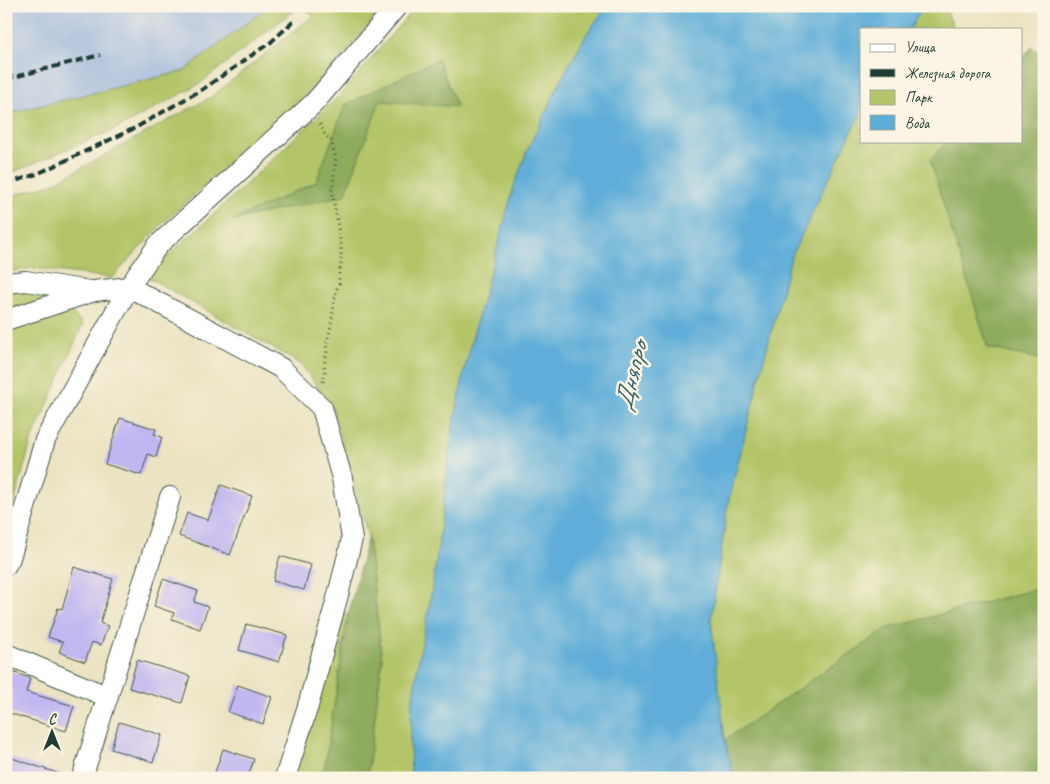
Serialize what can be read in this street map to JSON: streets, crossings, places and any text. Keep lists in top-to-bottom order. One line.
{"water":["Дняпро"],"legend":["Улица","Железная дорога","Парк","Вода"],"north":"top"}
